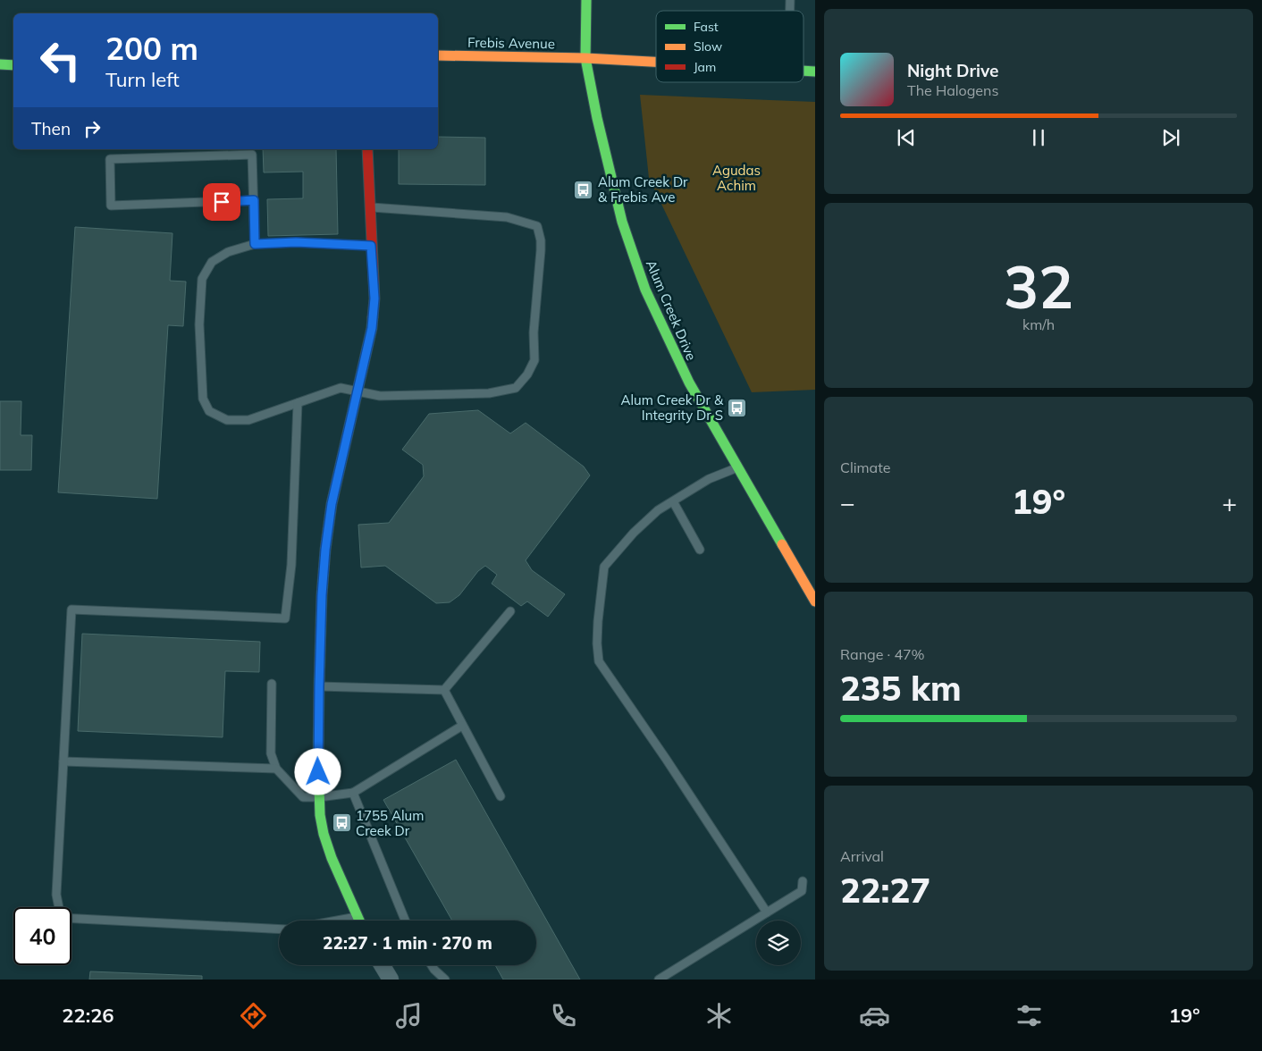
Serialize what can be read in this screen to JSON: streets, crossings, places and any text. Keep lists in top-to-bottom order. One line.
{"streets":{"street":["Frebis Avenue","Alum Creek Drive"]},"crossings":[["Frebis Avenue","Alum Creek Drive"]],"parks":["Agudas Achim"],"places":{"bus stop":["Alum Creek Dr & Frebis Ave","Alum Creek Dr & Integrity Dr S","1755 Alum Creek Dr"]},"legend":["Fast","Slow","Jam"],"page":{"turn":["200 m","Turn left"],"song":["Night Drive","The Halogens"],"then":"Then","tile":[["32","km/h"],"Climate",["Range · 47%","235 km"],["Arrival","22:27"]],"heat":["−","19°","+"],"limit":"40","trip":"22:27 · 1 min · 270 m","tabs":["22:26","19°"]}}
